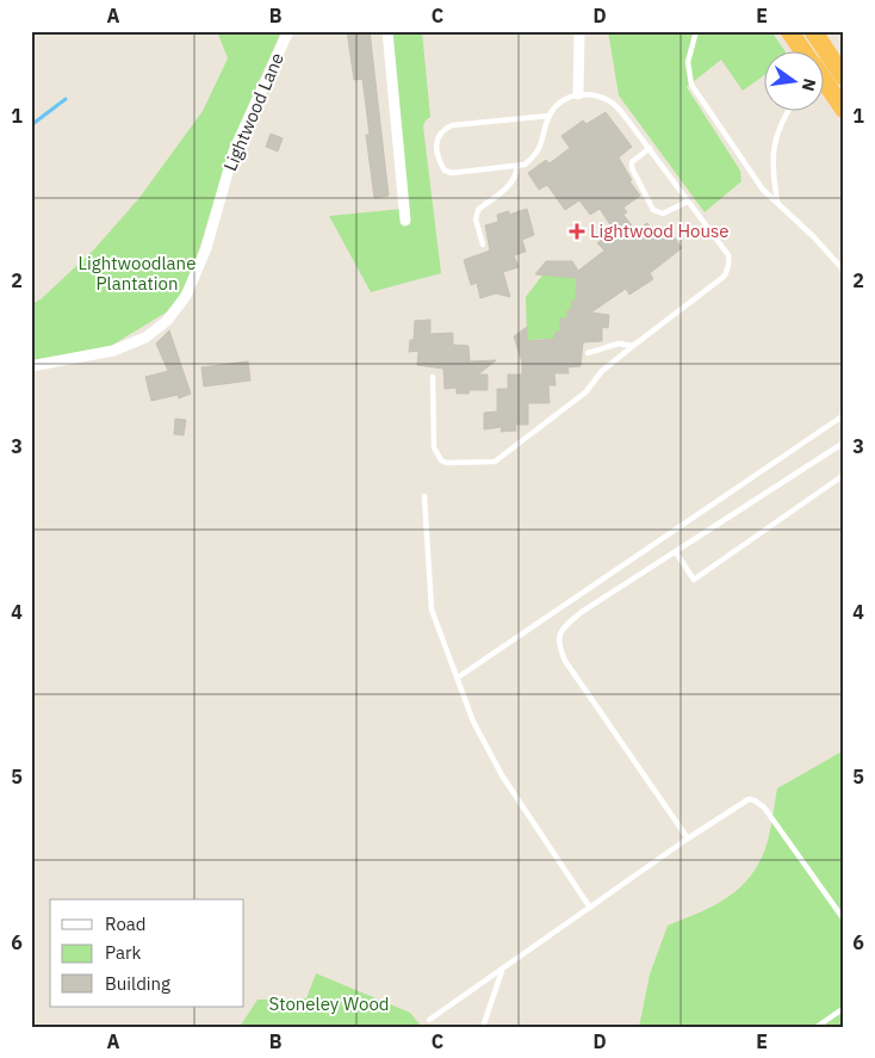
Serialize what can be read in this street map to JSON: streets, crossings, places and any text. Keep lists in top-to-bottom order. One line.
{"streets":{"street":["Lightwood Lane"]},"parks":["Lightwoodlane Plantation","Stoneley Wood"],"places":{"health":["Lightwood House"]},"legend":["Road","Park","Building"],"north":"right","grid":{"columns":["A","B","C","D","E"],"rows":["1","2","3","4","5","6"]}}
